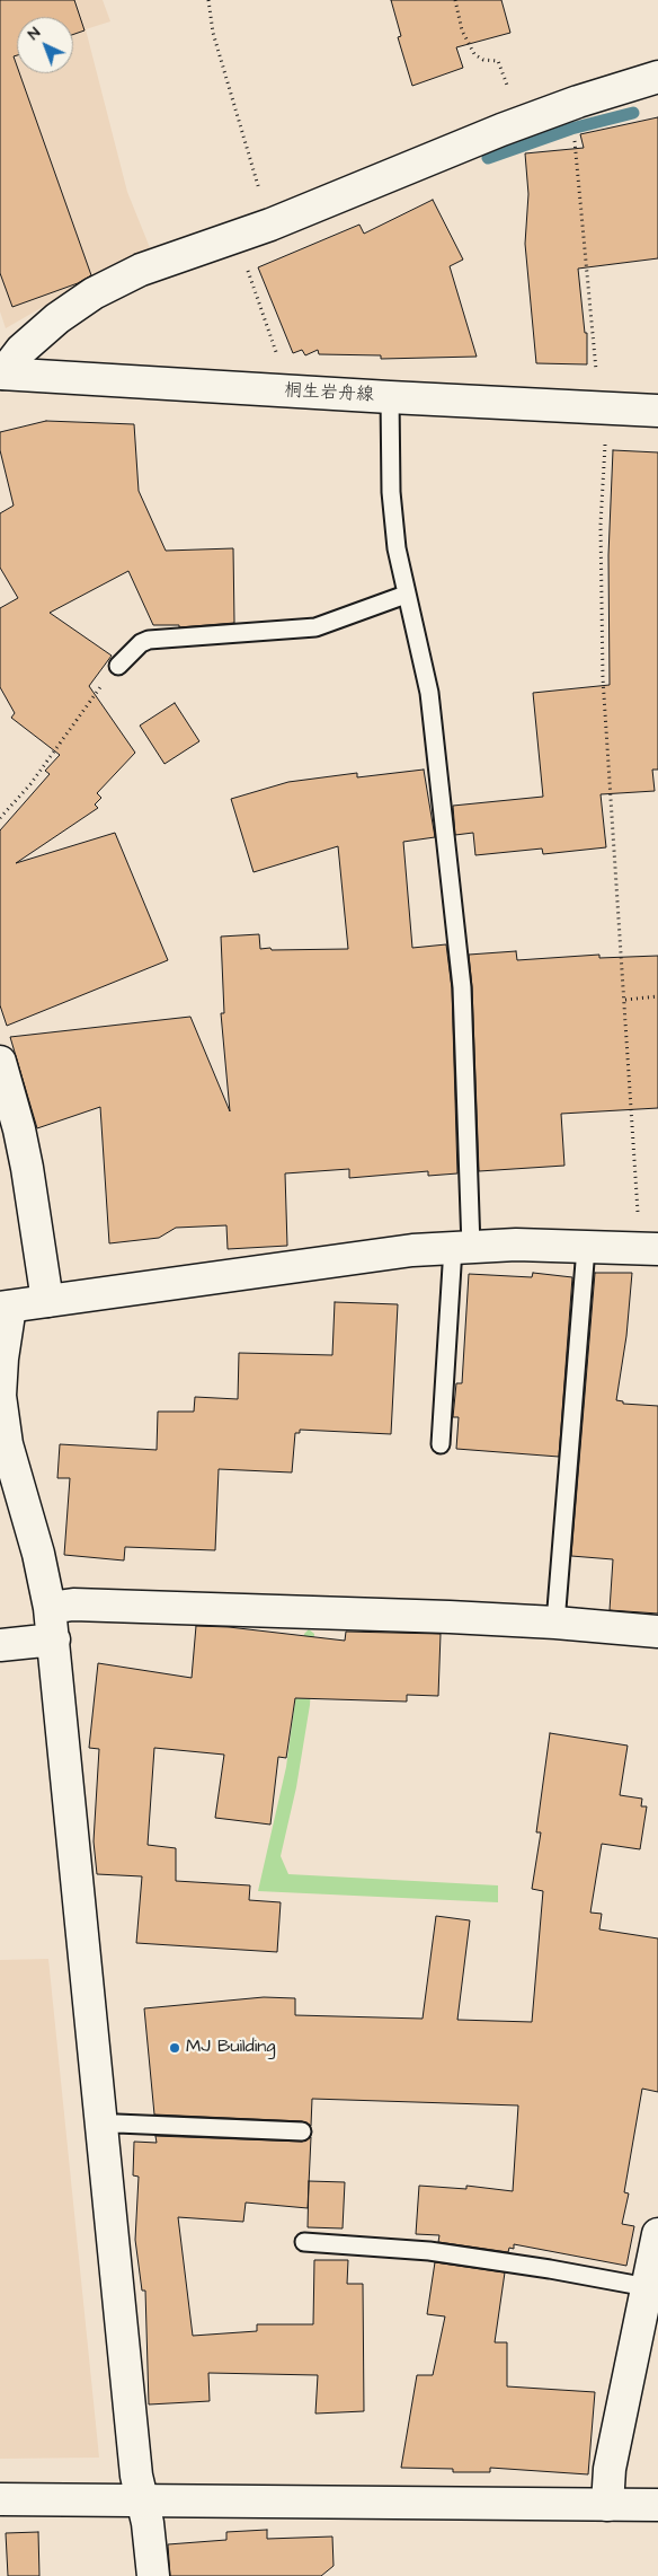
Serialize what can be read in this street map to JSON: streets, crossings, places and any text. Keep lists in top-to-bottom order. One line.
{"streets":{"street":["桐生岩舟線"]},"places":["MJ Building"],"north":"top left"}
